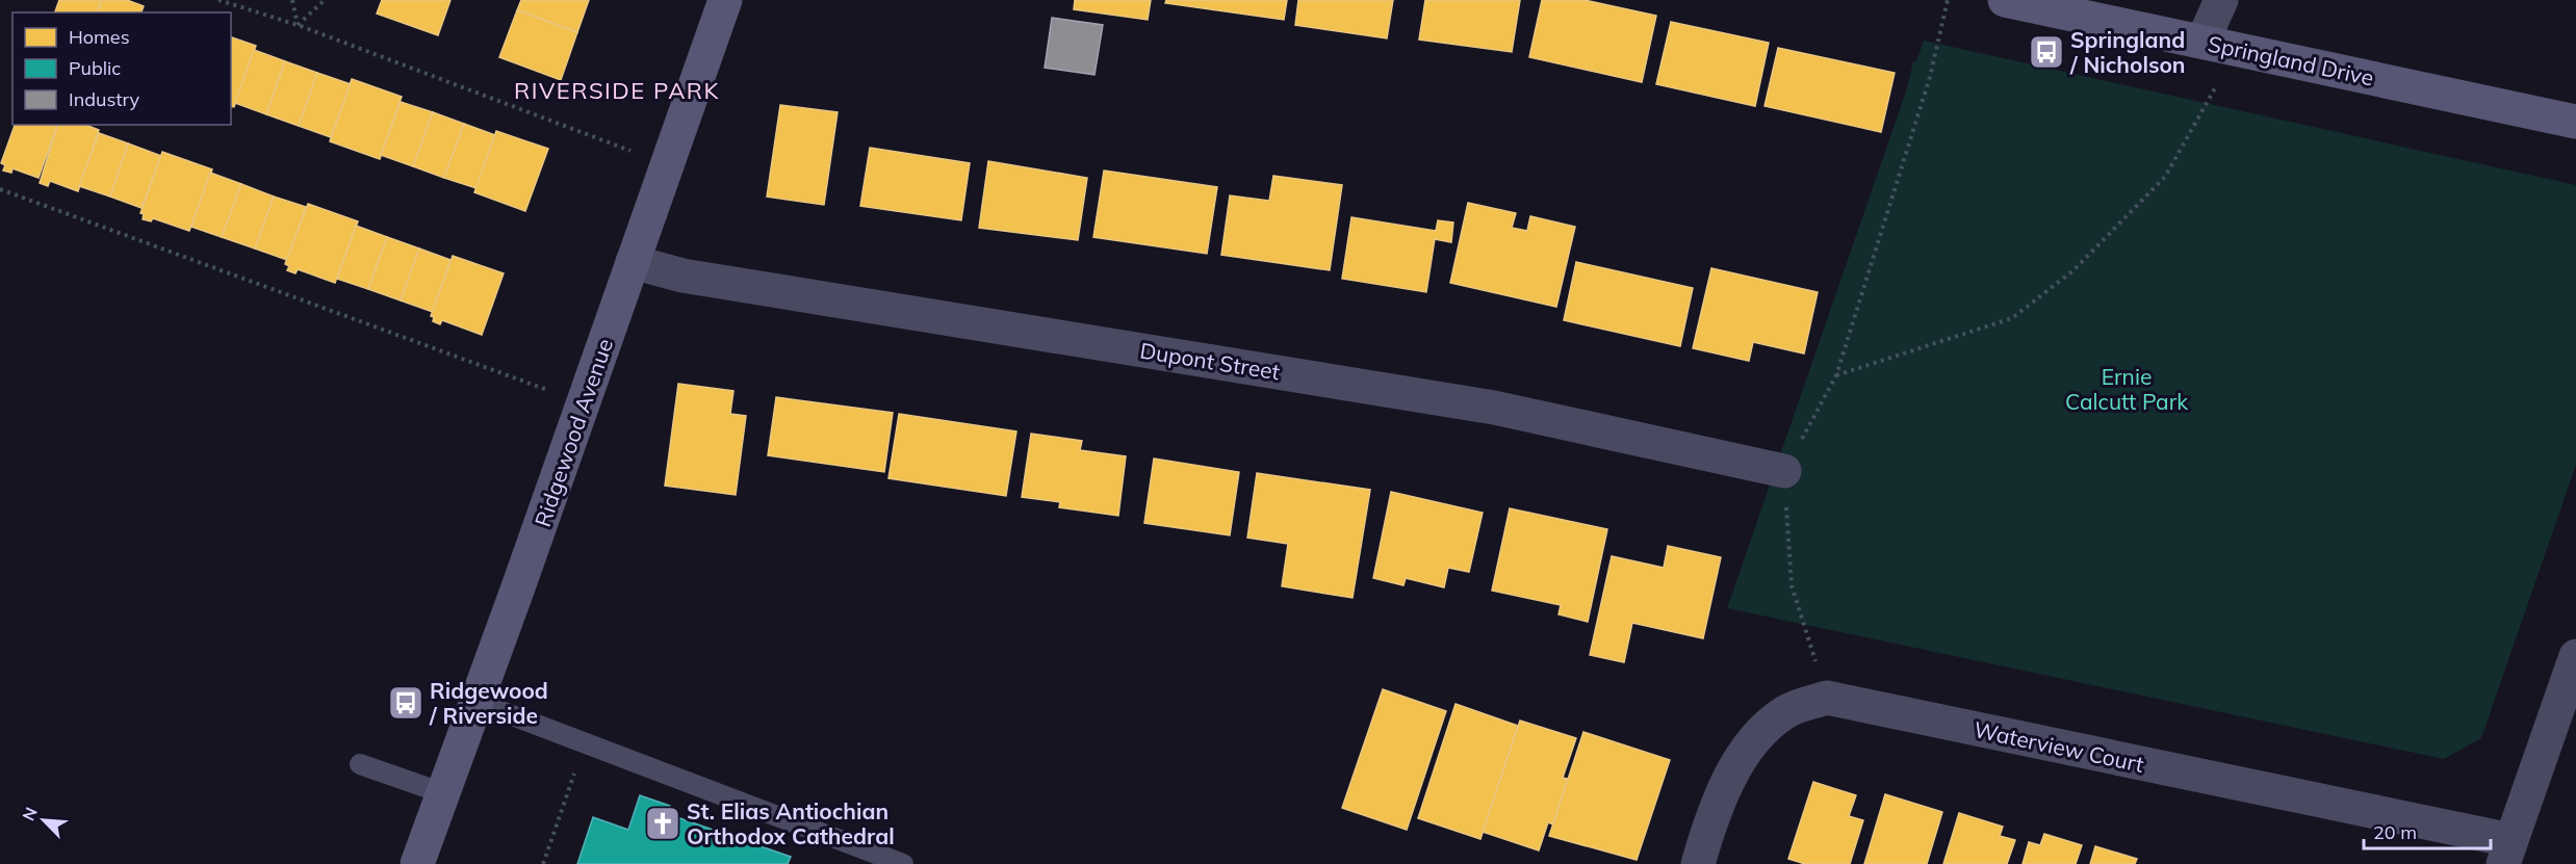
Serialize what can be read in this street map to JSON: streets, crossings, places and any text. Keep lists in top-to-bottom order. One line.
{"streets":{"street":["Springland Drive","Dupont Street","Ridgewood Avenue","Waterview Court"]},"crossings":[["Dupont Street","Ridgewood Avenue"]],"districts":["RIVERSIDE PARK"],"parks":["Ernie Calcutt Park"],"places":{"bus stop":["Springland / Nicholson","Ridgewood / Riverside"],"church":["St. Elias Antiochian Orthodox Cathedral"]},"legend":["Homes","Public","Industry"],"scale_bar":"20 m","north":"top left"}
